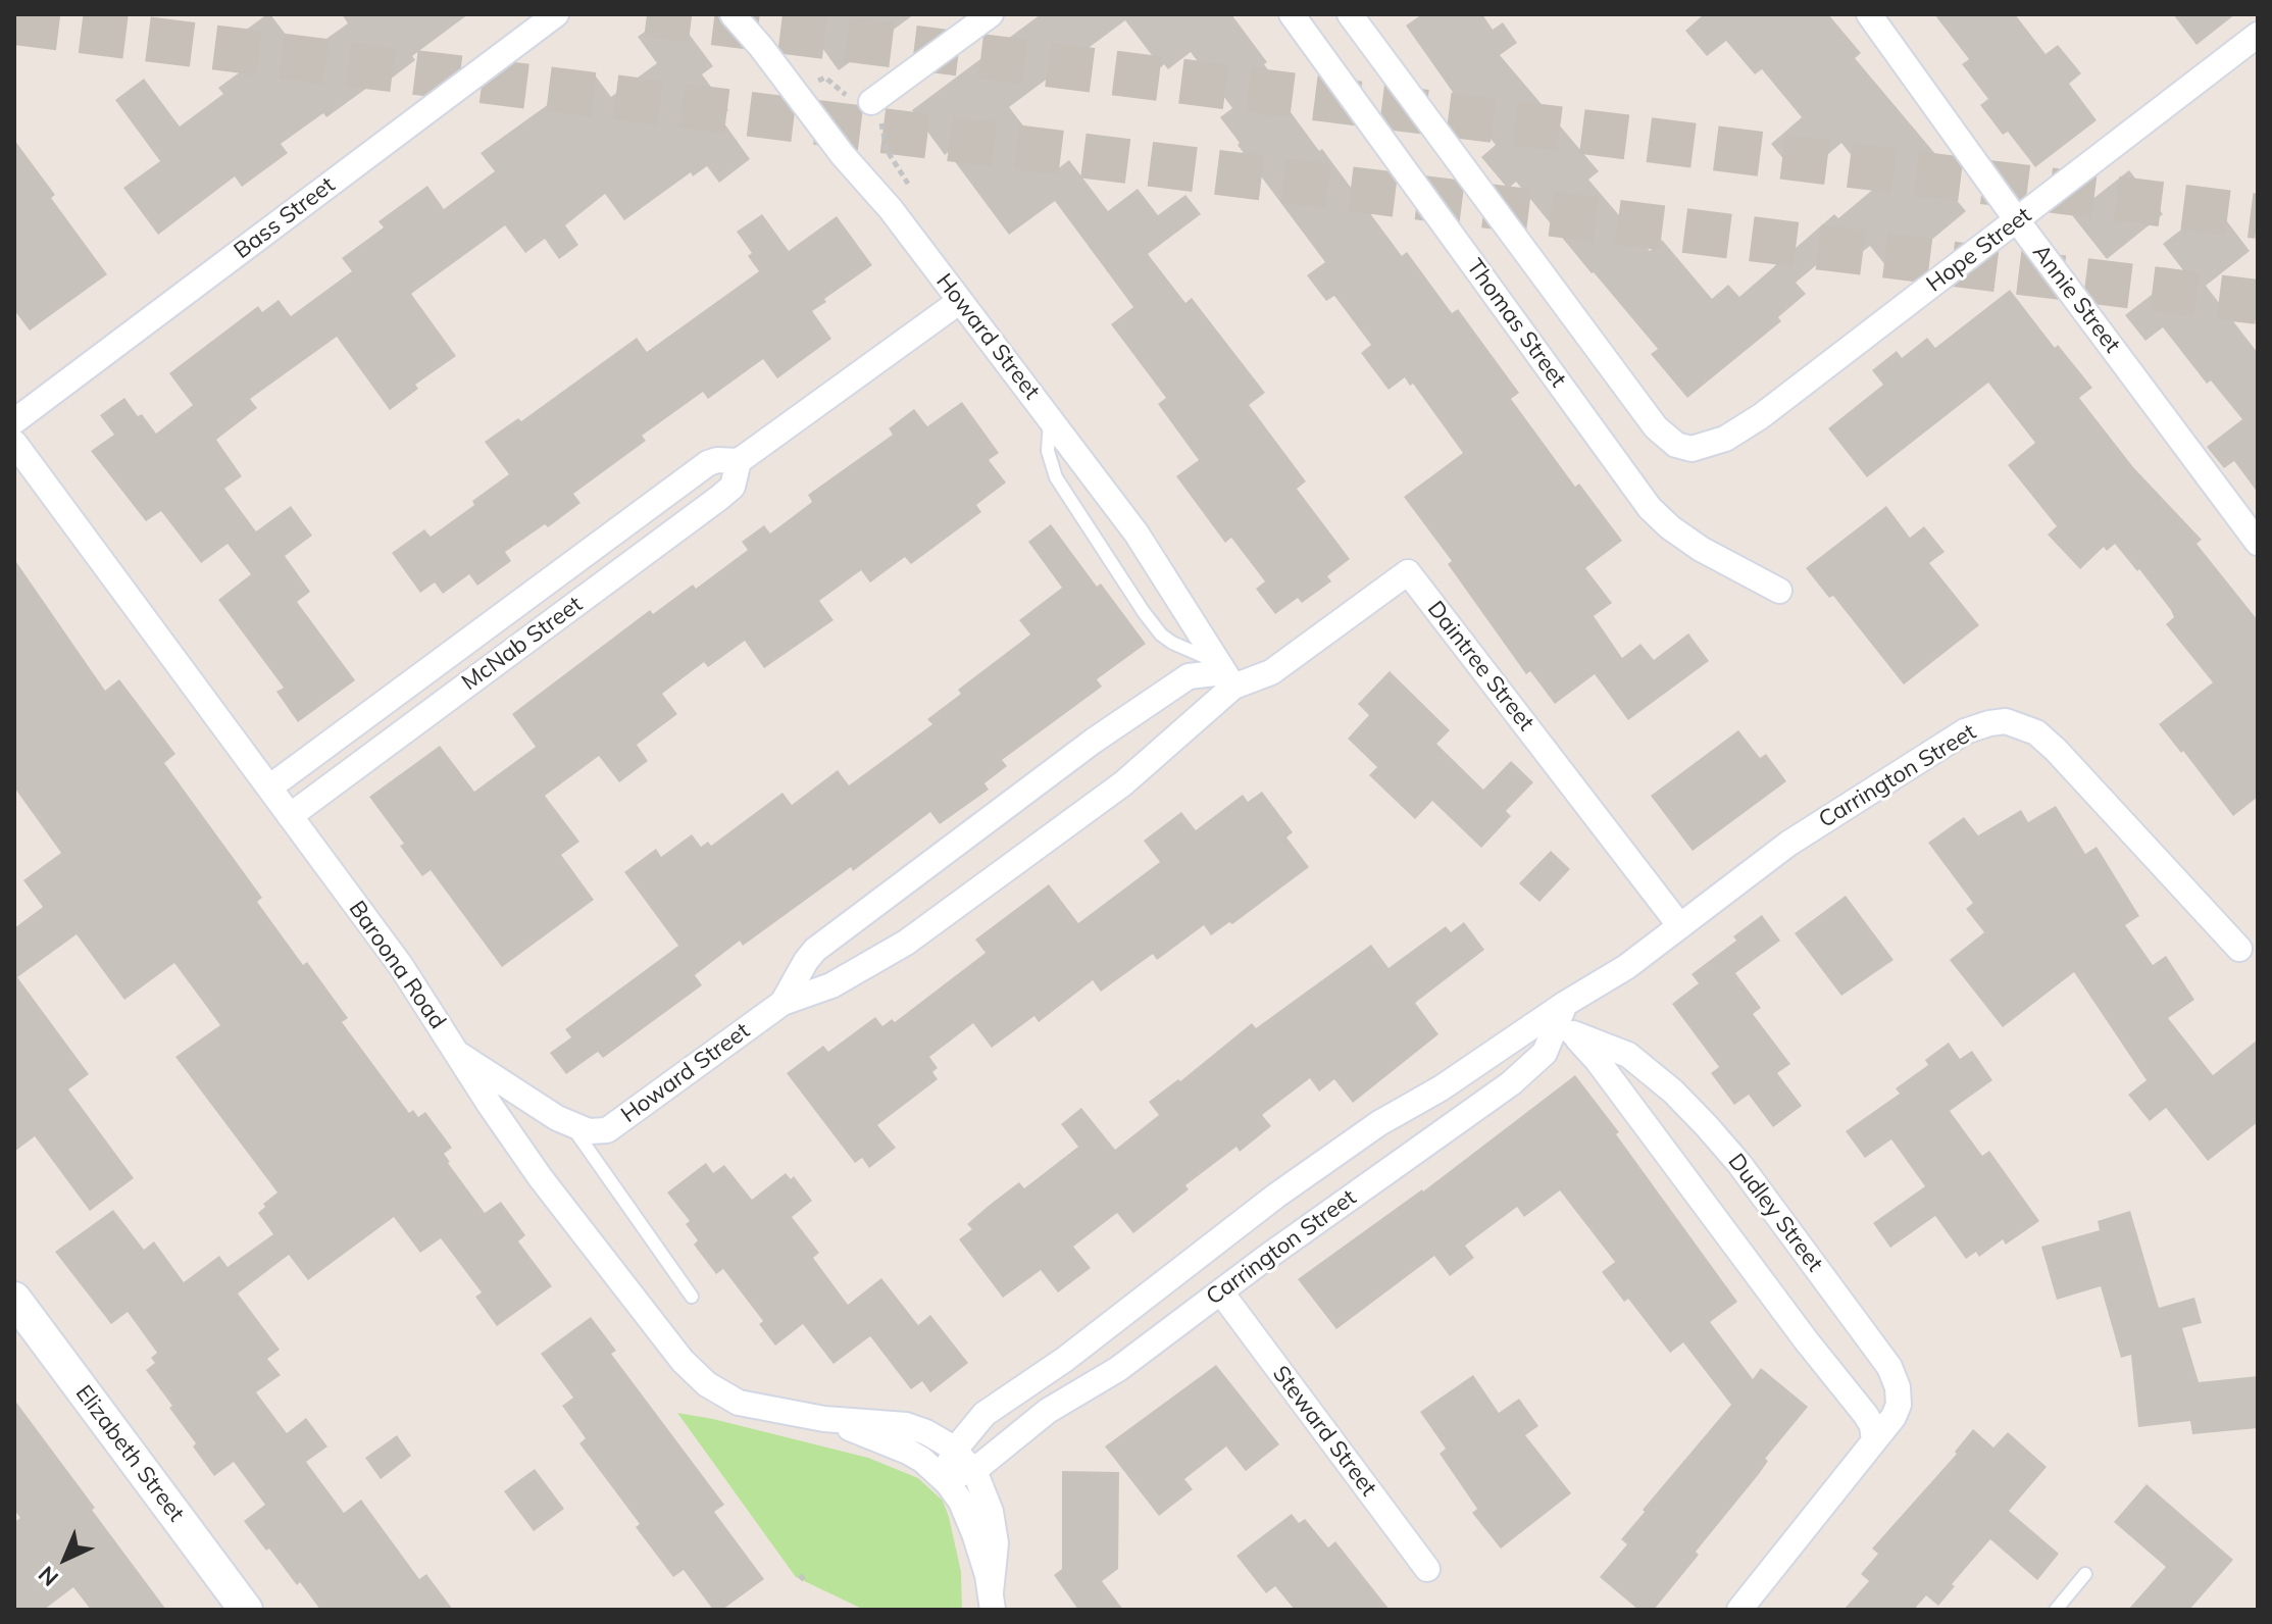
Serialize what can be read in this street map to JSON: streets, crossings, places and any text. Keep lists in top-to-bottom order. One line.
{"streets":{"street":["Bass Street","Hope Street","Annie Street","Thomas Street","Howard Street","McNab Street","Daintree Street","Carrington Street","Baroona Road","Dudley Street","Steward Street","Elizabeth Street"]},"crossings":[["Hope Street","Annie Street"],["Howard Street","McNab Street"],["Howard Street","Daintree Street"],["Howard Street","Baroona Road"],["McNab Street","Baroona Road"],["Daintree Street","Carrington Street"],["Carrington Street","Baroona Road"],["Carrington Street","Dudley Street"],["Carrington Street","Steward Street"]],"north":"bottom left"}
